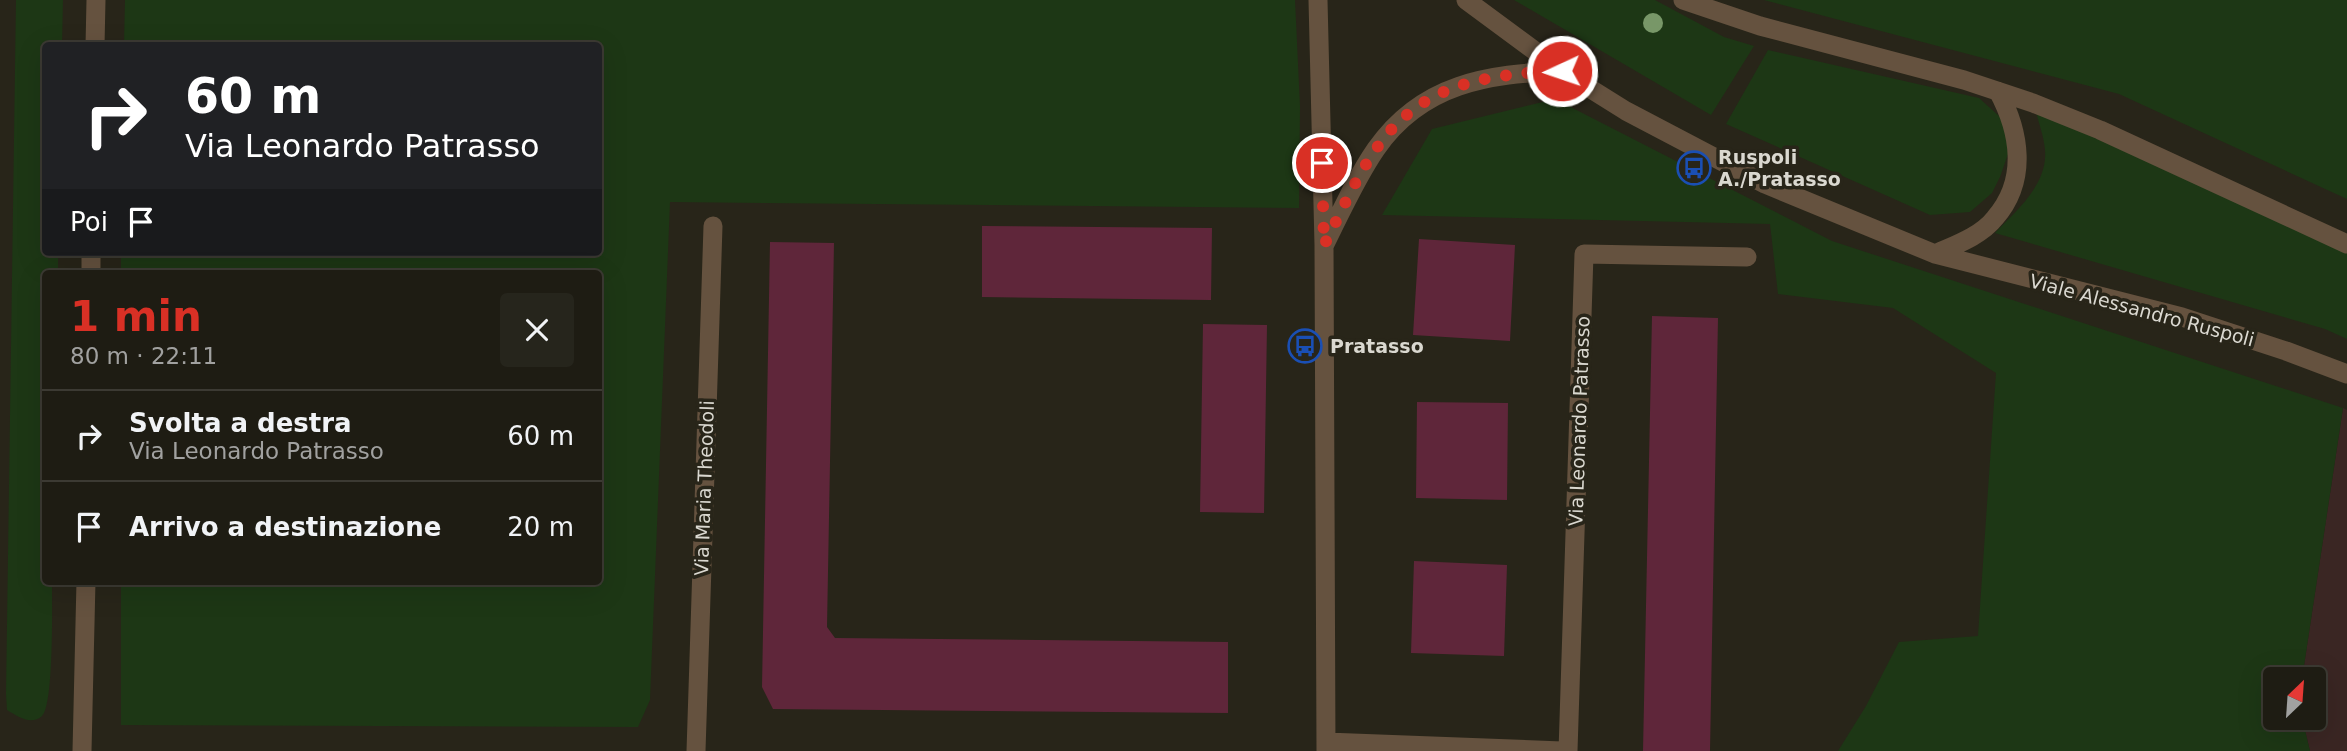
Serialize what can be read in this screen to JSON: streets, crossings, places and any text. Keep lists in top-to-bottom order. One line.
{"streets":{"street":["Viale Alessandro Ruspoli","Via Leonardo Patrasso","Via Maria Theodoli"]},"places":{"bus stop":["Ruspoli A./Pratasso","Pratasso"]},"north":"top right","page":{"turn":["60 m","Via Leonardo Patrasso"],"then":"Poi","heading":["1 min","80 m · 22:11"],"list":[{"name":"Svolta a destra","note":"Via Leonardo Patrasso","value":"60 m"},{"name":"Arrivo a destinazione","value":"20 m"}]}}
